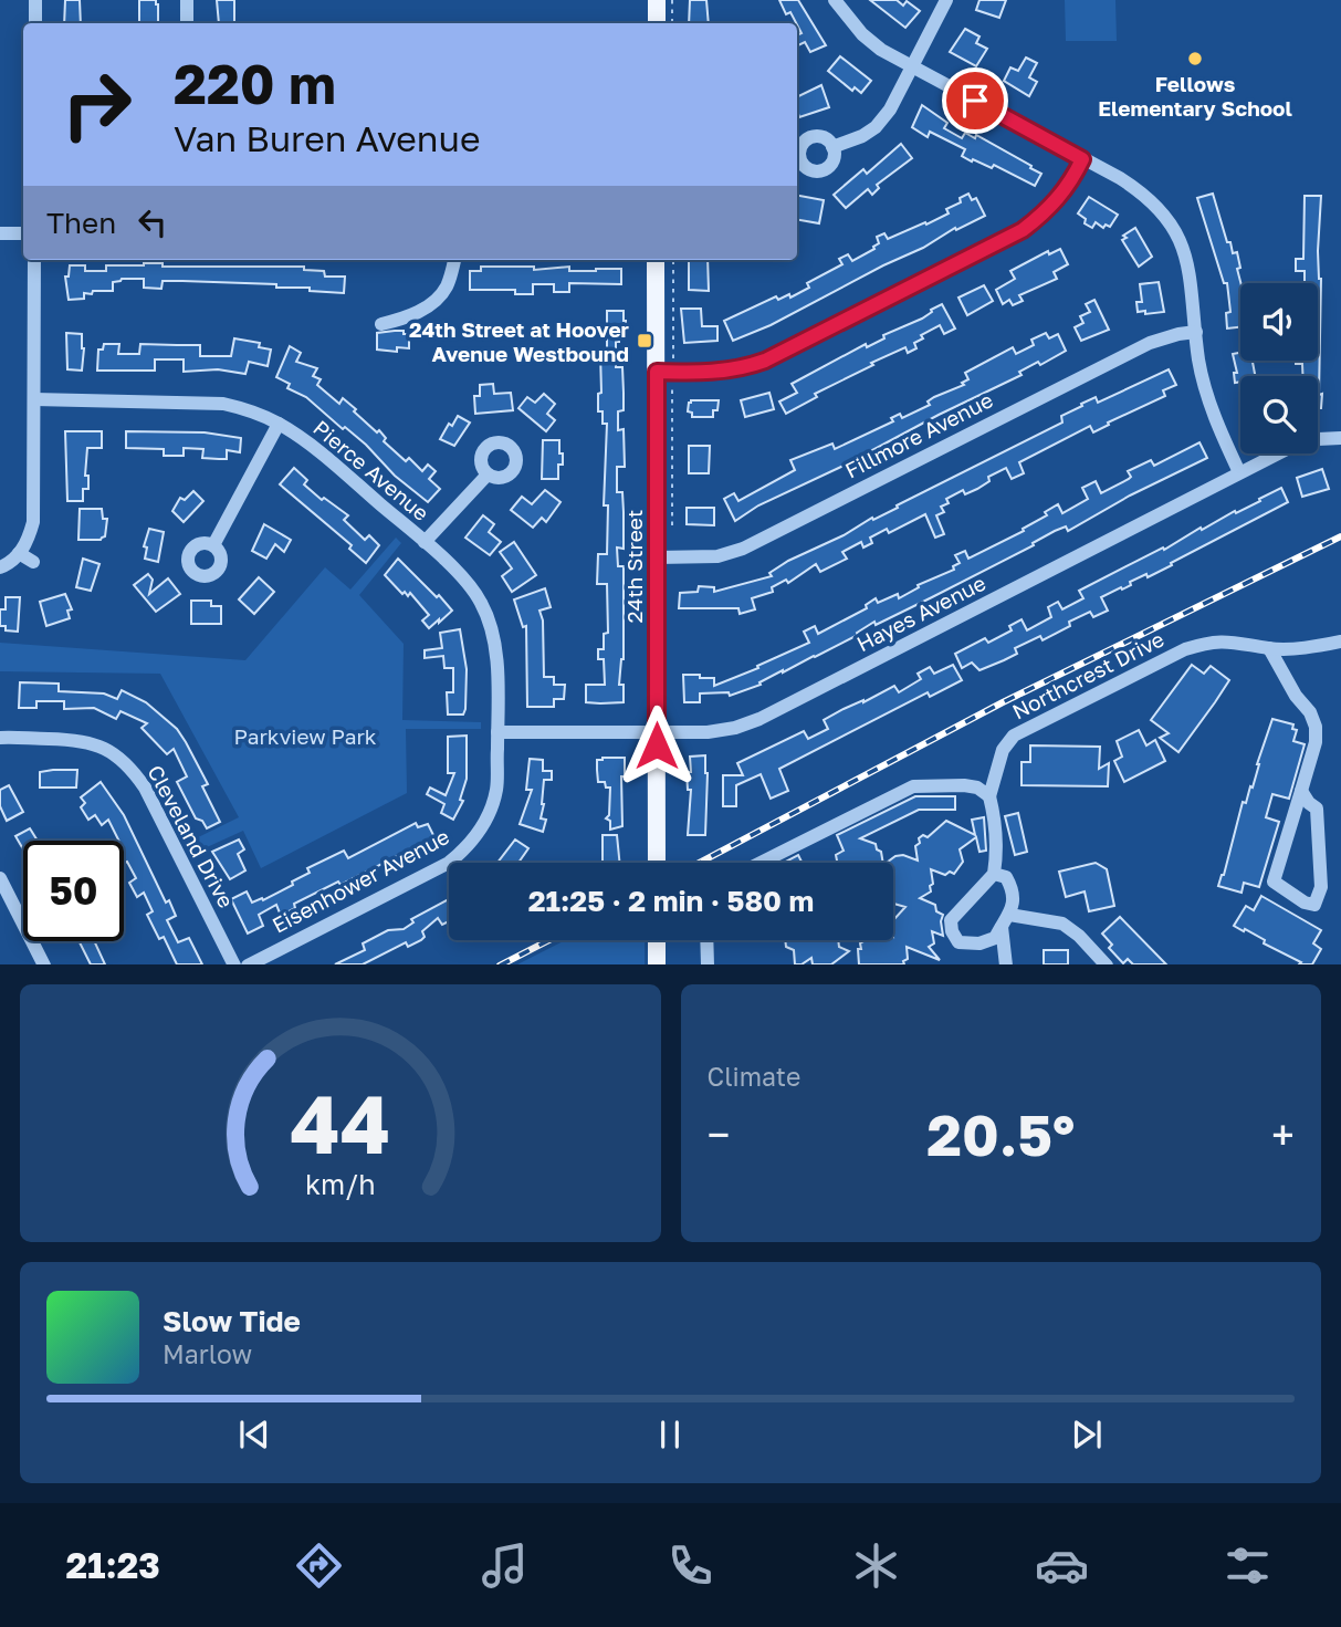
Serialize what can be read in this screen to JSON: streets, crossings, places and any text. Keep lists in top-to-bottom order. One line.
{"streets":{"main road":["24th Street"],"street":["Fillmore Avenue","Pierce Avenue","Hayes Avenue","Northcrest Drive","Cleveland Drive","Eisenhower Avenue"]},"crossings":[["Fillmore Avenue","24th Street"],["Pierce Avenue","Hayes Avenue"],["Pierce Avenue","Eisenhower Avenue"],["24th Street","Hayes Avenue"],["Hayes Avenue","Eisenhower Avenue"]],"parks":["Parkview Park"],"places":{"other":["Fellows Elementary School"],"transit":["24th Street at Hoover Avenue Westbound"]},"page":{"turn":["220 m","Van Buren Avenue"],"then":"Then","limit":"50","trip":"21:25 · 2 min · 580 m","tile":"Climate","heat":["−","20.5°","+"],"song":["Slow Tide","Marlow"],"tabs":"21:23","gauge":["44","km/h"]}}
